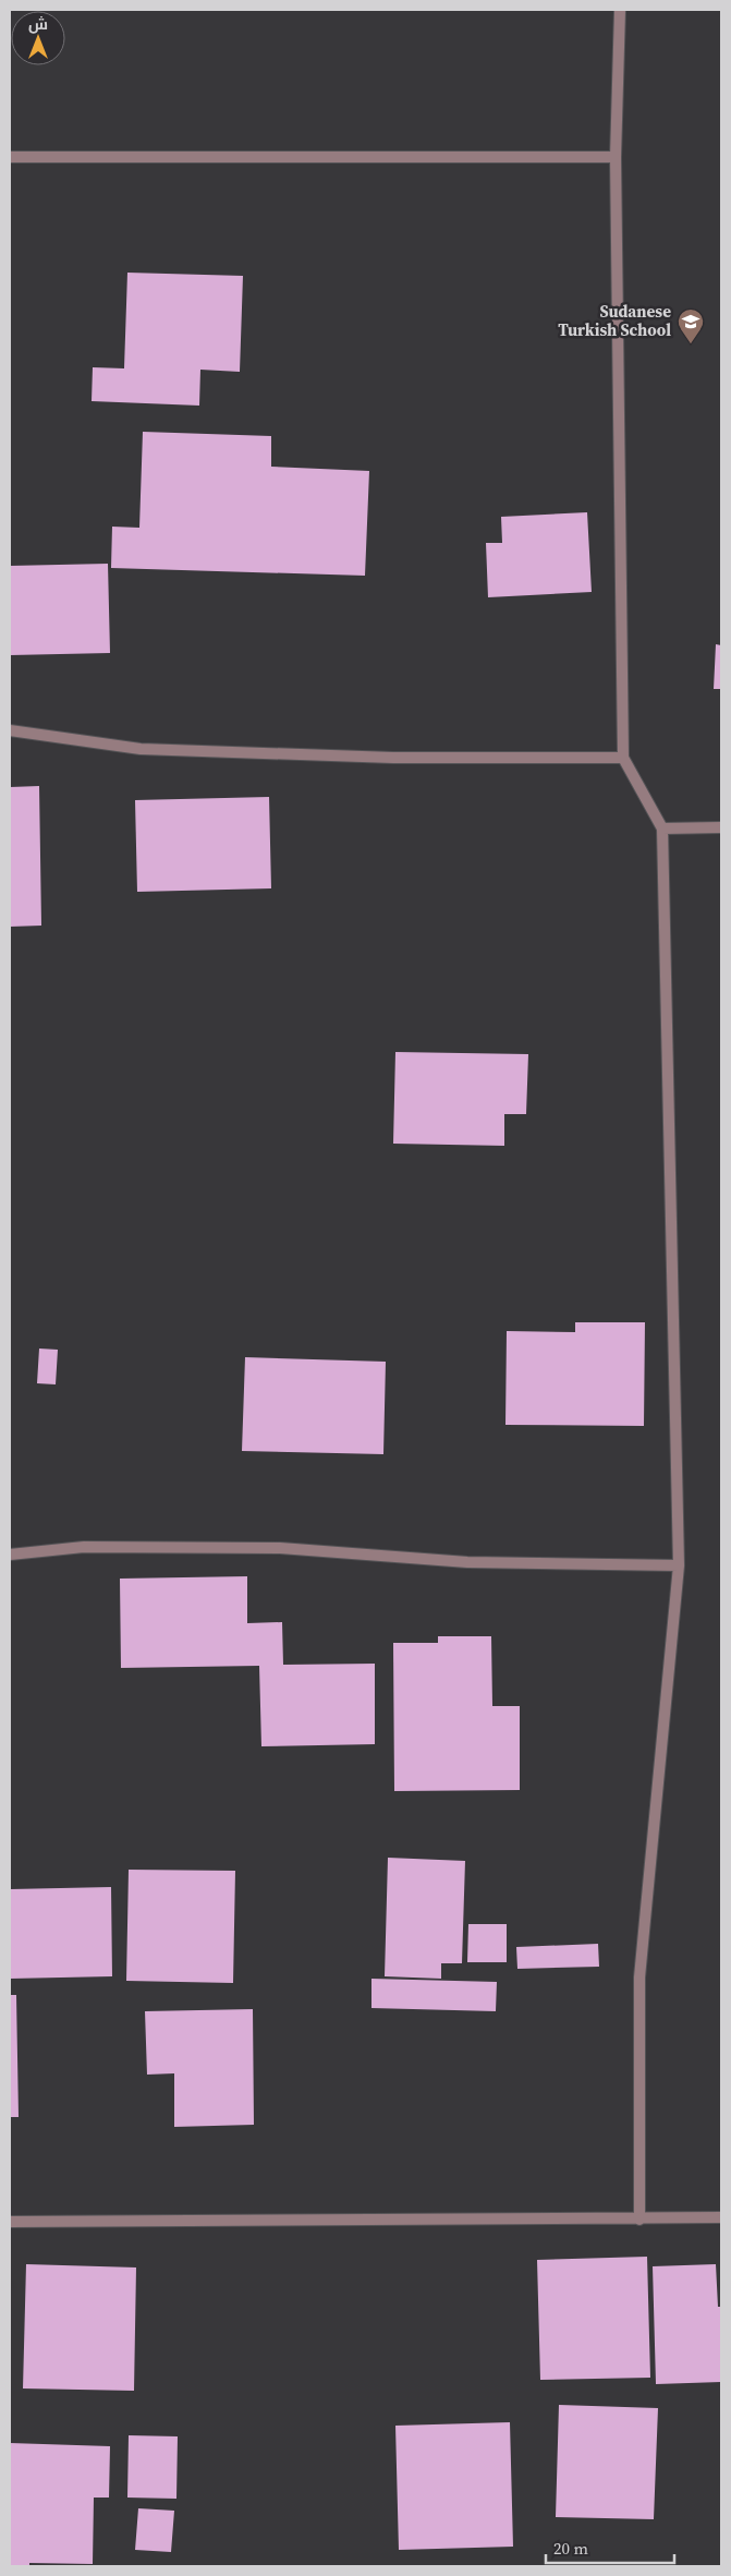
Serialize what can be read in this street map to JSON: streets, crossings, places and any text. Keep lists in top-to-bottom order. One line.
{"places":{"school or university":["Sudanese Turkish School"]},"scale_bar":"20 m","north":"top"}
